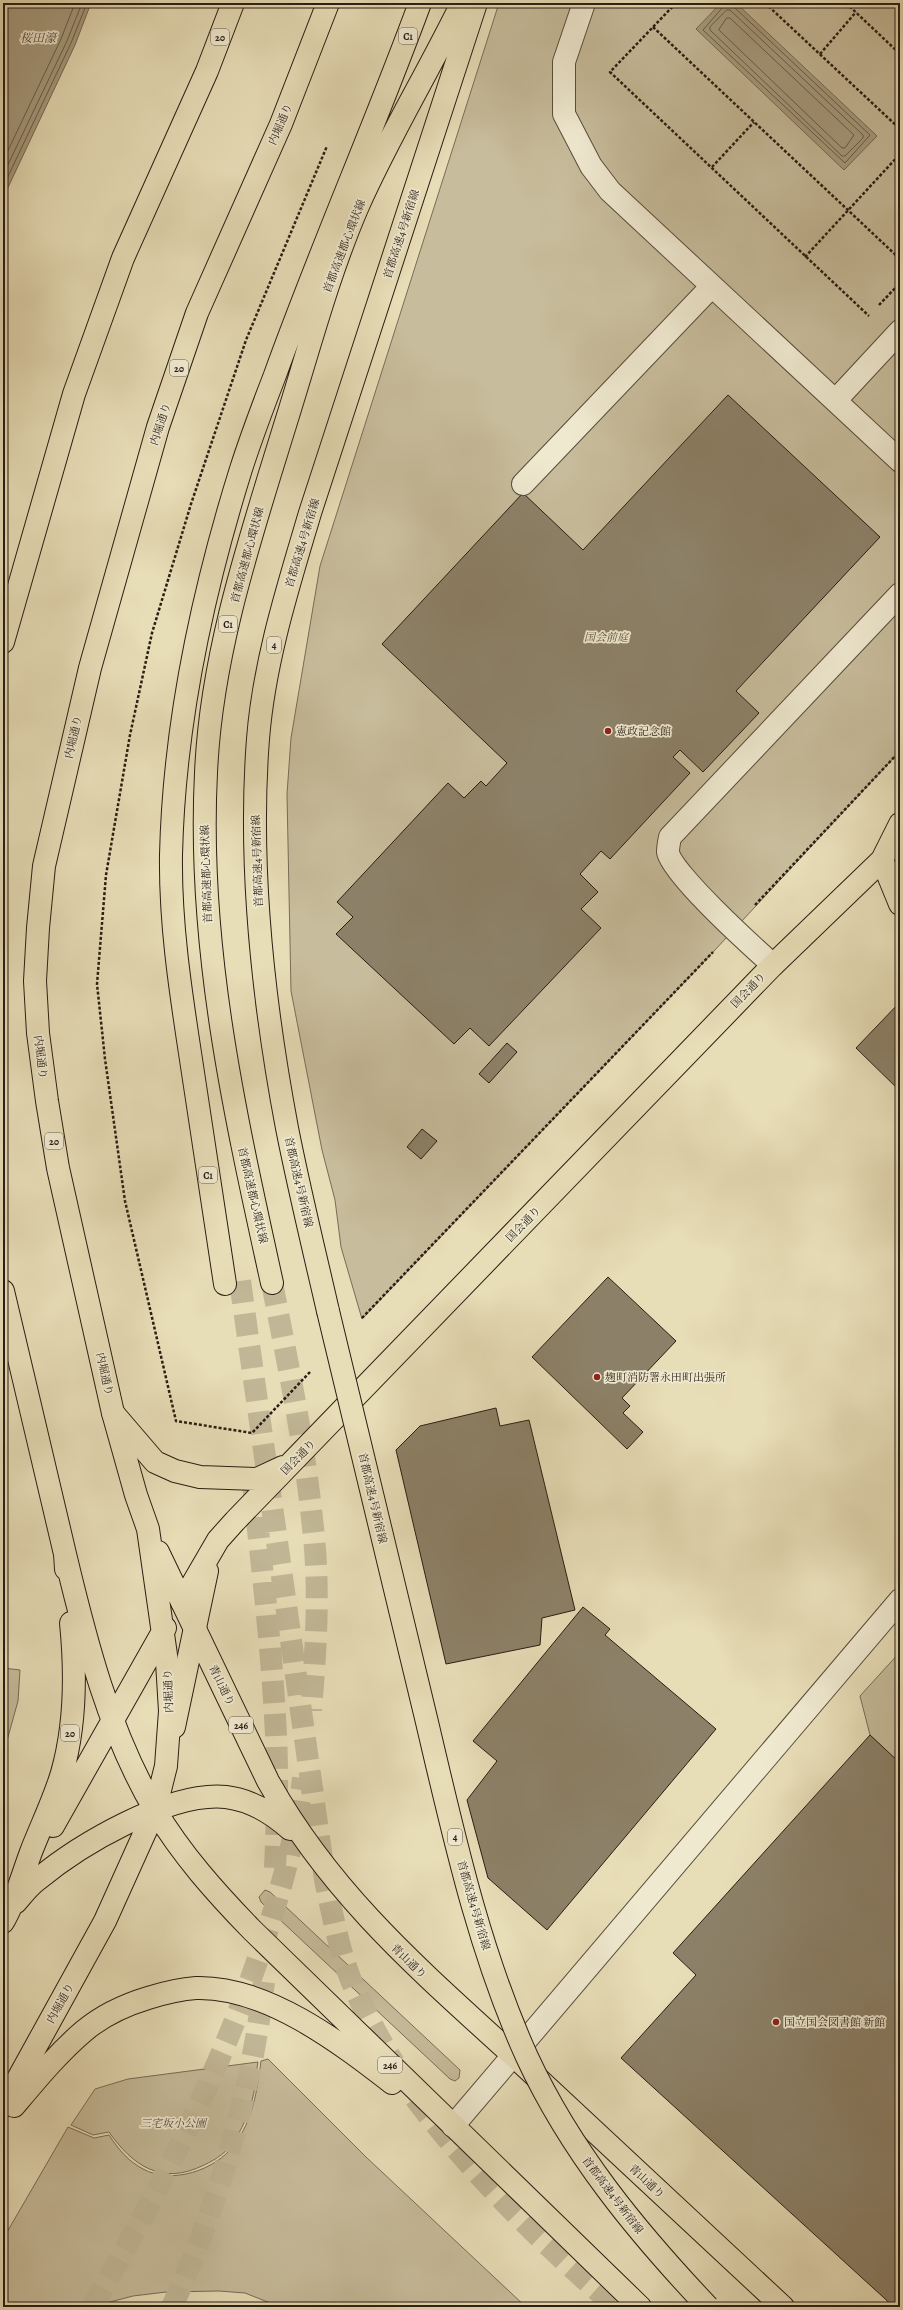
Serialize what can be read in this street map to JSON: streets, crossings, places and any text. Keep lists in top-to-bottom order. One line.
{"streets":{"main road":["C1","20","内堀通り","首都高速4号新宿線","首都高速都心環状線","4","国会通り","青山通り","246"]},"crossings":[["20","国会通り"],["20","246"],["内堀通り","国会通り"],["内堀通り","青山通り"],["内堀通り","246"],["国会通り","青山通り"],["国会通り","246"],["青山通り","246"]],"water":["桜田濠"],"parks":["国会前庭","三宅坂小公園"],"places":["憲政記念館","麹町消防署永田町出張所","国立国会図書館 新館"]}
